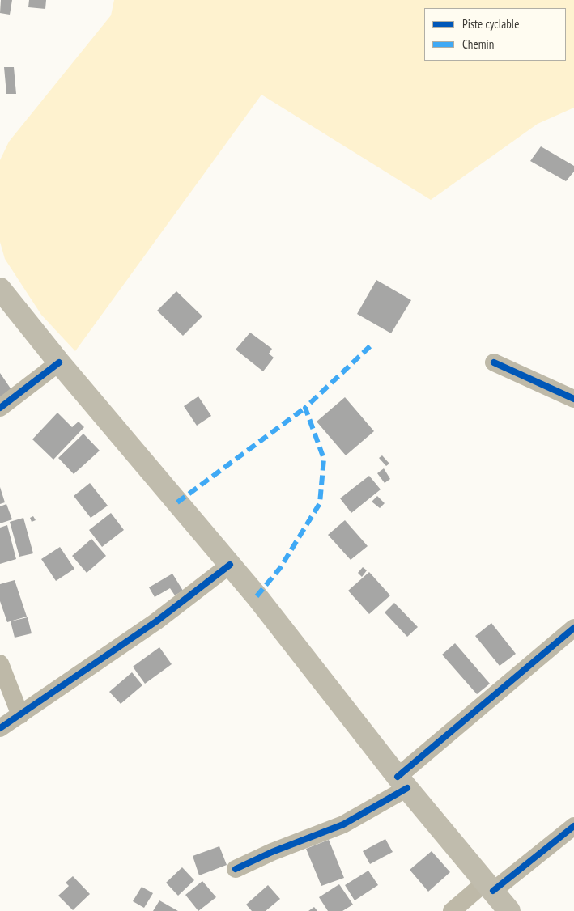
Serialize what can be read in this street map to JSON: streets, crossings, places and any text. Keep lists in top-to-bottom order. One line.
{"legend":["Piste cyclable","Chemin"]}
